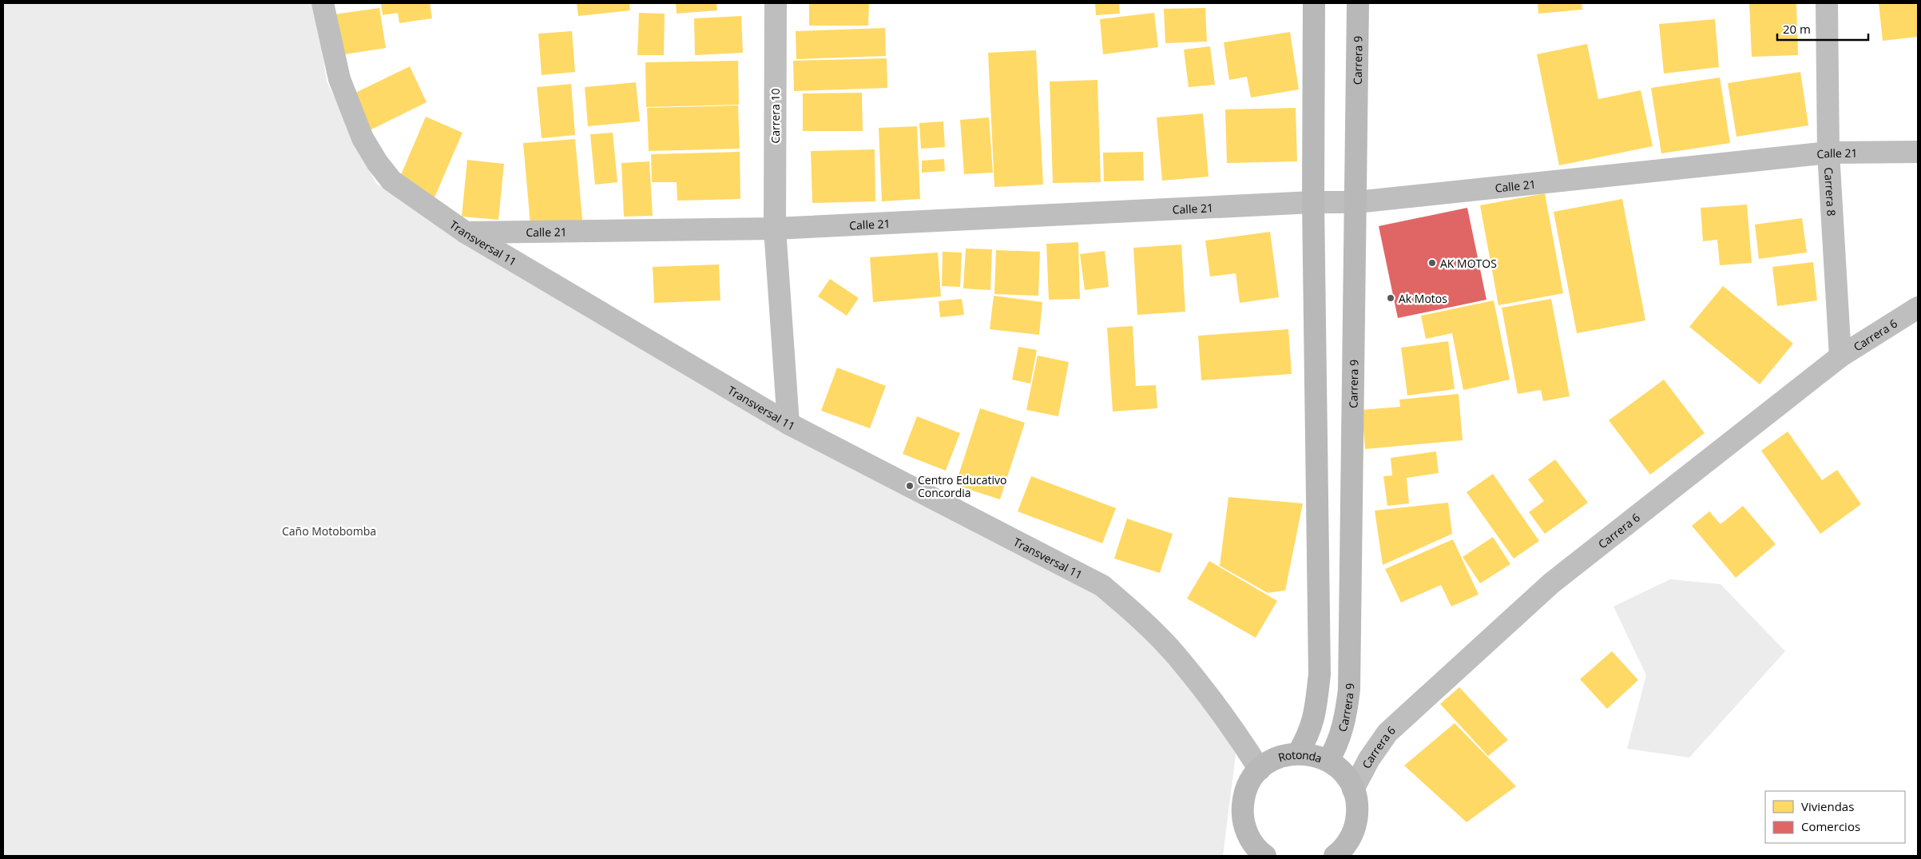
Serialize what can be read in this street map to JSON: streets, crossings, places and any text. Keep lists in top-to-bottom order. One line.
{"streets":{"street":["Carrera 9","Carrera 10","Calle 21","Carrera 8","Transversal 11","Carrera 6","Rotonda"]},"crossings":[["Carrera 9","Calle 21"],["Carrera 9","Rotonda"],["Carrera 10","Calle 21"],["Carrera 10","Transversal 11"],["Calle 21","Carrera 8"],["Calle 21","Transversal 11"],["Carrera 8","Carrera 6"],["Transversal 11","Rotonda"],["Carrera 6","Rotonda"]],"parks":["Caño Motobomba"],"places":["AK MOTOS","Ak Motos","Centro Educativo Concordia"],"legend":["Viviendas","Comercios"],"scale_bar":"20 m"}
